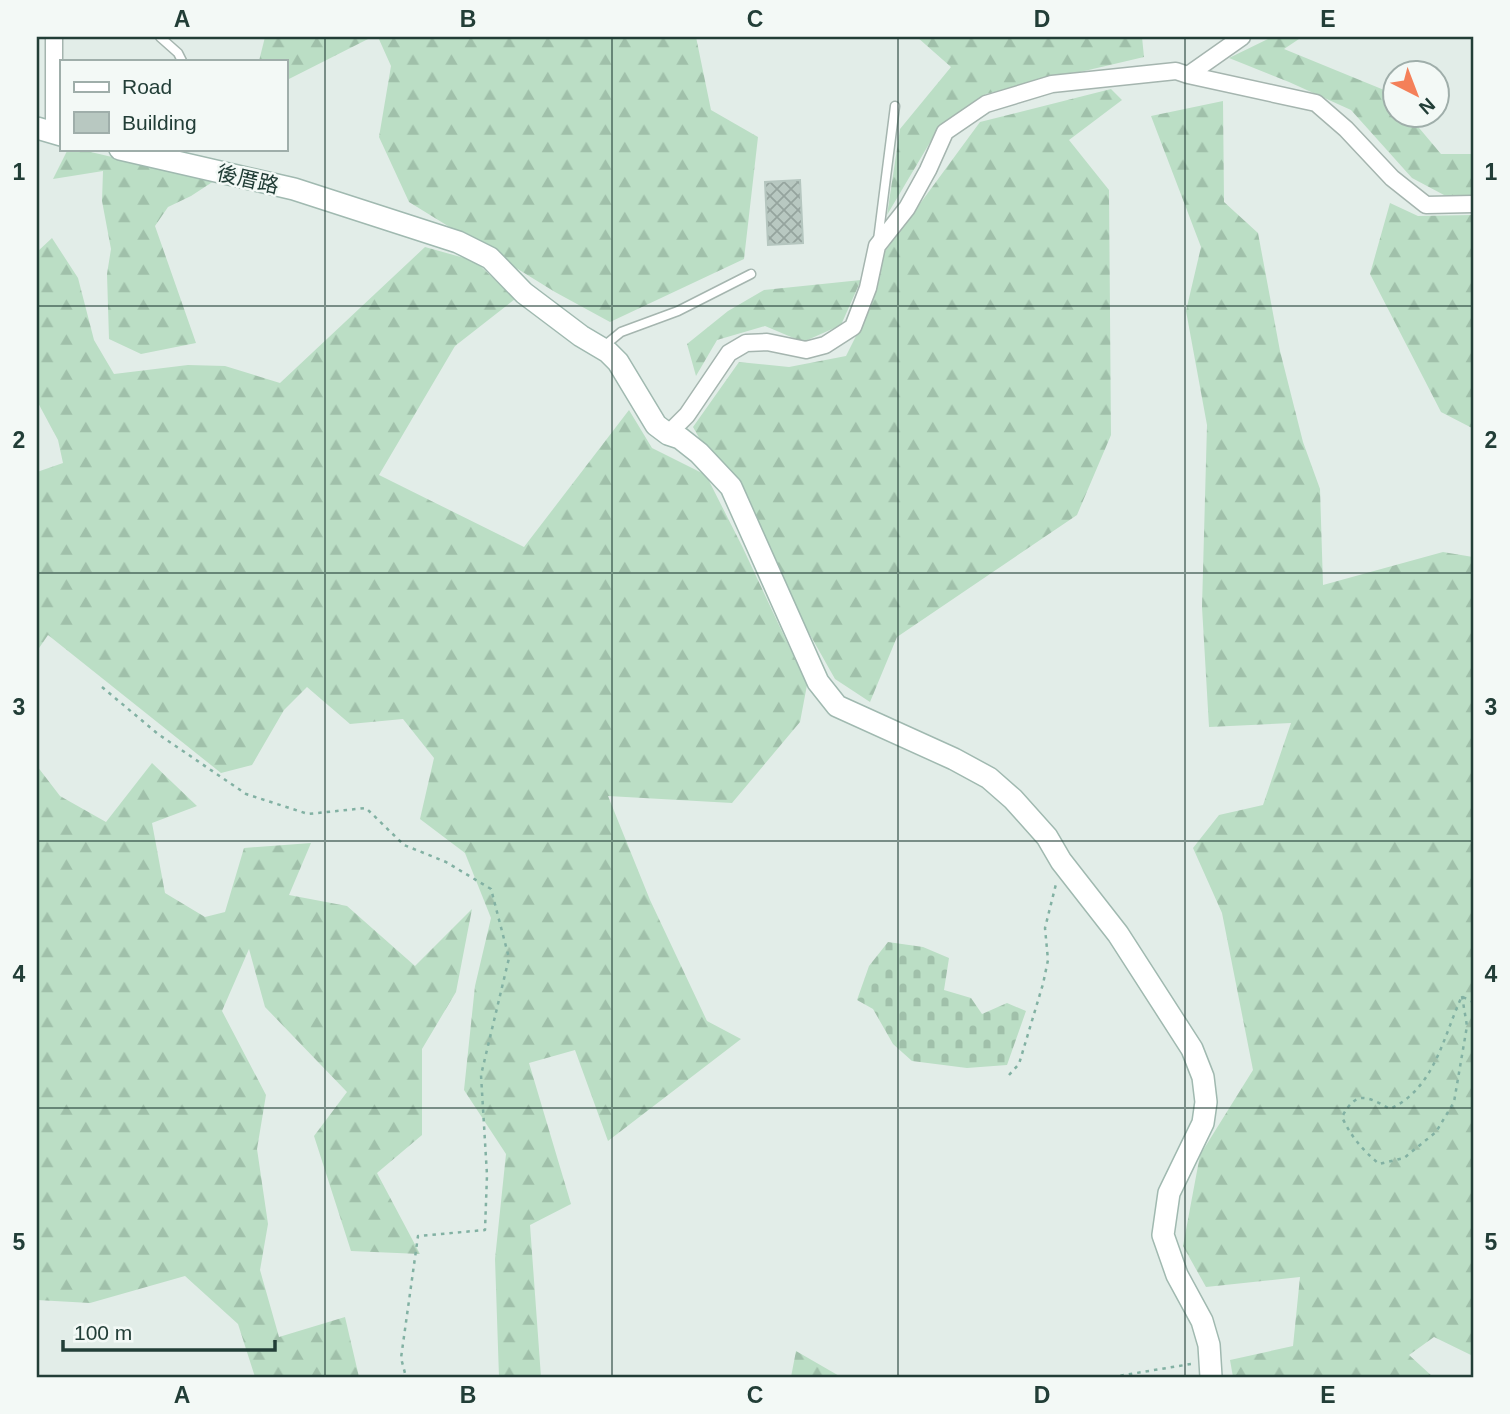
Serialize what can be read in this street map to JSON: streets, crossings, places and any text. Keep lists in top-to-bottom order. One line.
{"streets":{"street":["後厝路"]},"legend":["Road","Building"],"scale_bar":"100 m","north":"bottom right","grid":{"columns":["A","B","C","D","E"],"rows":["1","2","3","4","5"]}}
